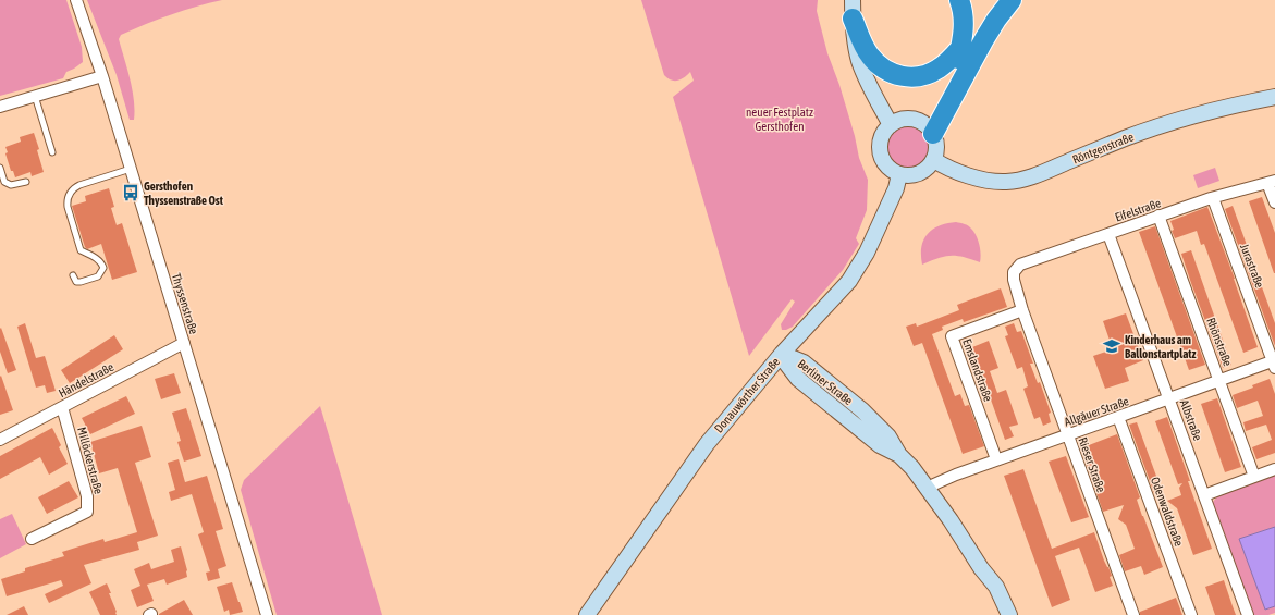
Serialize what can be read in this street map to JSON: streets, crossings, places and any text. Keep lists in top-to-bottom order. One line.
{"streets":{"main road":["Röntgenstraße","Berliner Straße","Donauwörther Straße"],"street":["Eifelstraße","Jurastraße","Thyssenstraße","Rhönstraße","Emslandstraße","Händelstraße","Allgäuer Straße","Albstraße","Millöckerstraße","Rieser Straße","Odenwaldstraße"]},"crossings":[["Röntgenstraße","Donauwörther Straße"],["Eifelstraße","Jurastraße"],["Eifelstraße","Rhönstraße"],["Eifelstraße","Albstraße"],["Eifelstraße","Rieser Straße"],["Jurastraße","Allgäuer Straße"],["Thyssenstraße","Händelstraße"],["Rhönstraße","Allgäuer Straße"],["Emslandstraße","Allgäuer Straße"],["Emslandstraße","Rieser Straße"],["Händelstraße","Millöckerstraße"],["Berliner Straße","Donauwörther Straße"],["Berliner Straße","Allgäuer Straße"],["Allgäuer Straße","Albstraße"],["Allgäuer Straße","Rieser Straße"],["Allgäuer Straße","Odenwaldstraße"]],"parks":["neuer Festplatz Gersthofen"],"places":{"bus stop":["Gersthofen Thyssenstraße Ost"],"school or university":["Kinderhaus am Ballonstartplatz"]}}
